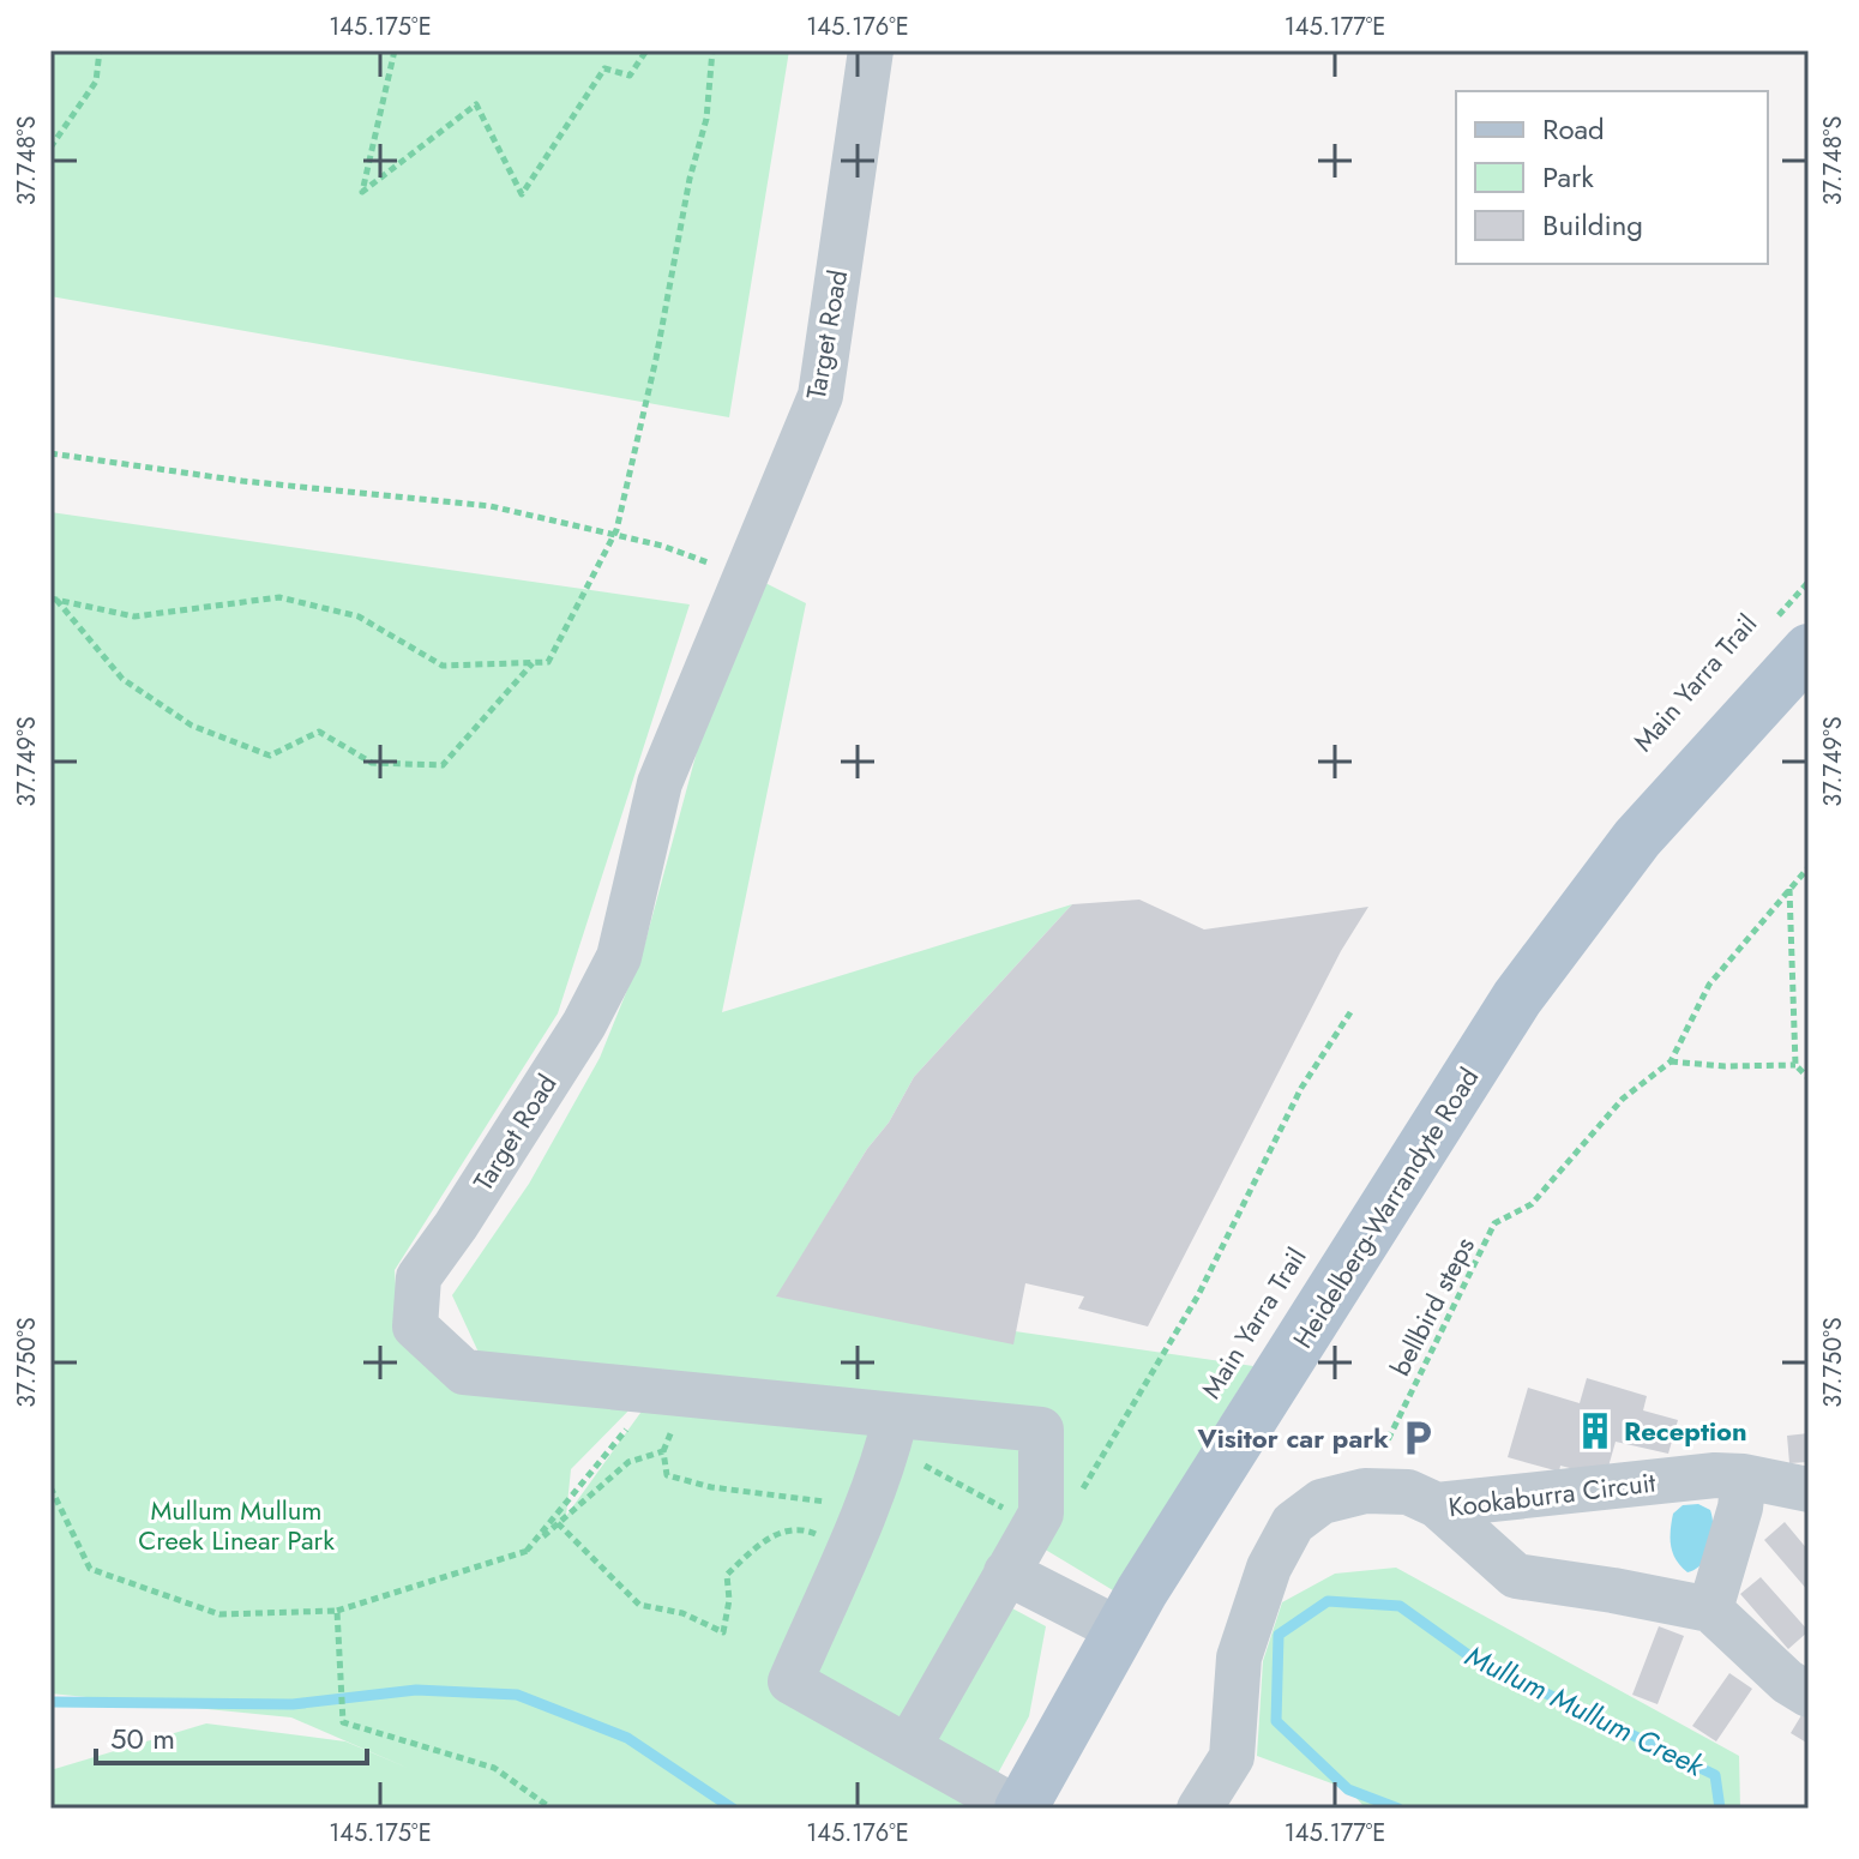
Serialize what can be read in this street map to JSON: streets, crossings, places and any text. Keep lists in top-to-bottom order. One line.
{"streets":{"main road":["Heidelberg-Warrandyte Road"],"street":["Target Road","Kookaburra Circuit"],"path":["Main Yarra Trail","bellbird steps"]},"crossings":[["Main Yarra Trail","Heidelberg-Warrandyte Road"]],"water":["Mullum Mullum Creek"],"parks":["Mullum Mullum Creek Linear Park"],"places":{"building":["Reception"],"parking":["Visitor car park"]},"legend":["Road","Park","Building"],"scale_bar":"50 m","coordinates":["145.175°E","145.176°E","145.177°E","37.748°S","37.749°S","37.750°S"]}
